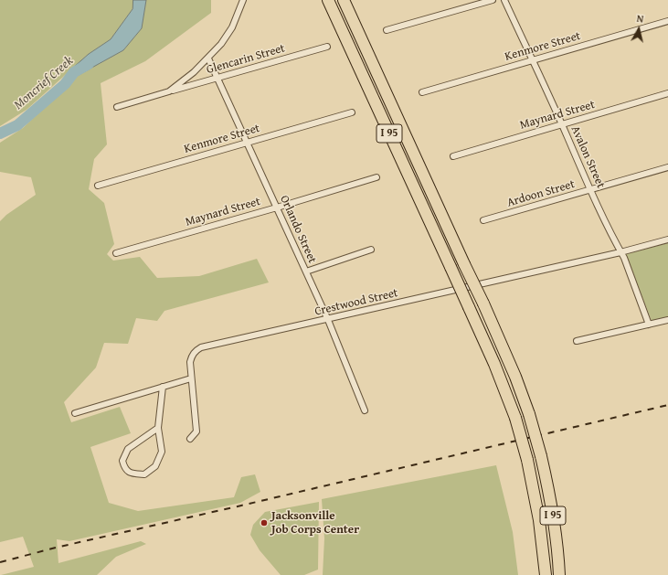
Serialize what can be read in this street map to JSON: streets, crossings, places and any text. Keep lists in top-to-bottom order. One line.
{"streets":{"highway":["I 95"],"street":["Kenmore Street","Glencarin Street","Maynard Street","Avalon Street","Ardoon Street","Orlando Street","Crestwood Street"]},"crossings":[["Kenmore Street","Avalon Street"],["Kenmore Street","Orlando Street"],["Glencarin Street","Orlando Street"],["Maynard Street","Avalon Street"],["Maynard Street","Orlando Street"],["Avalon Street","Ardoon Street"],["Avalon Street","Crestwood Street"],["Orlando Street","Crestwood Street"]],"water":["Moncrief Creek"],"places":["Jacksonville Job Corps Center"],"north":"top"}
